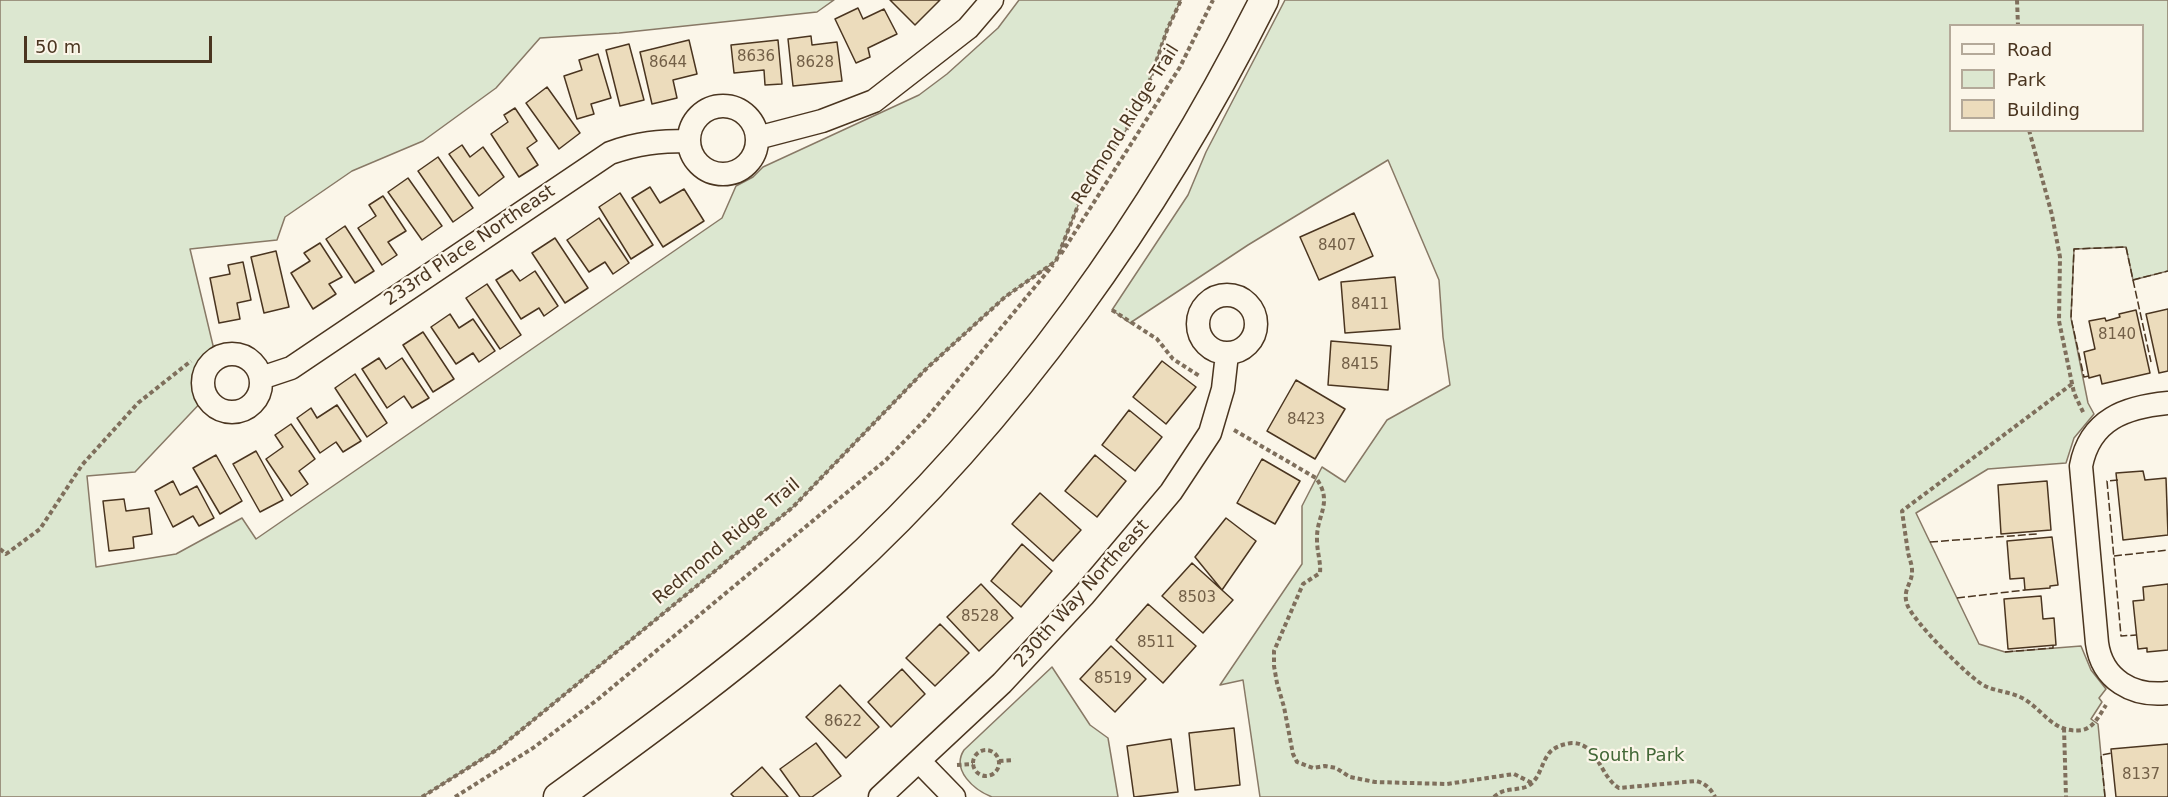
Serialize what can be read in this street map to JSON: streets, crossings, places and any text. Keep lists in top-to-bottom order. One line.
{"streets":{"street":["233rd Place Northeast","230th Way Northeast"],"path":["Redmond Ridge Trail"]},"parks":["South Park"],"house_numbers":["8636","8644","8628","8407","8411","8140","8415","8423","8503","8528","8511","8519","8622","8137"],"legend":["Road","Park","Building"],"scale_bar":"50 m"}
